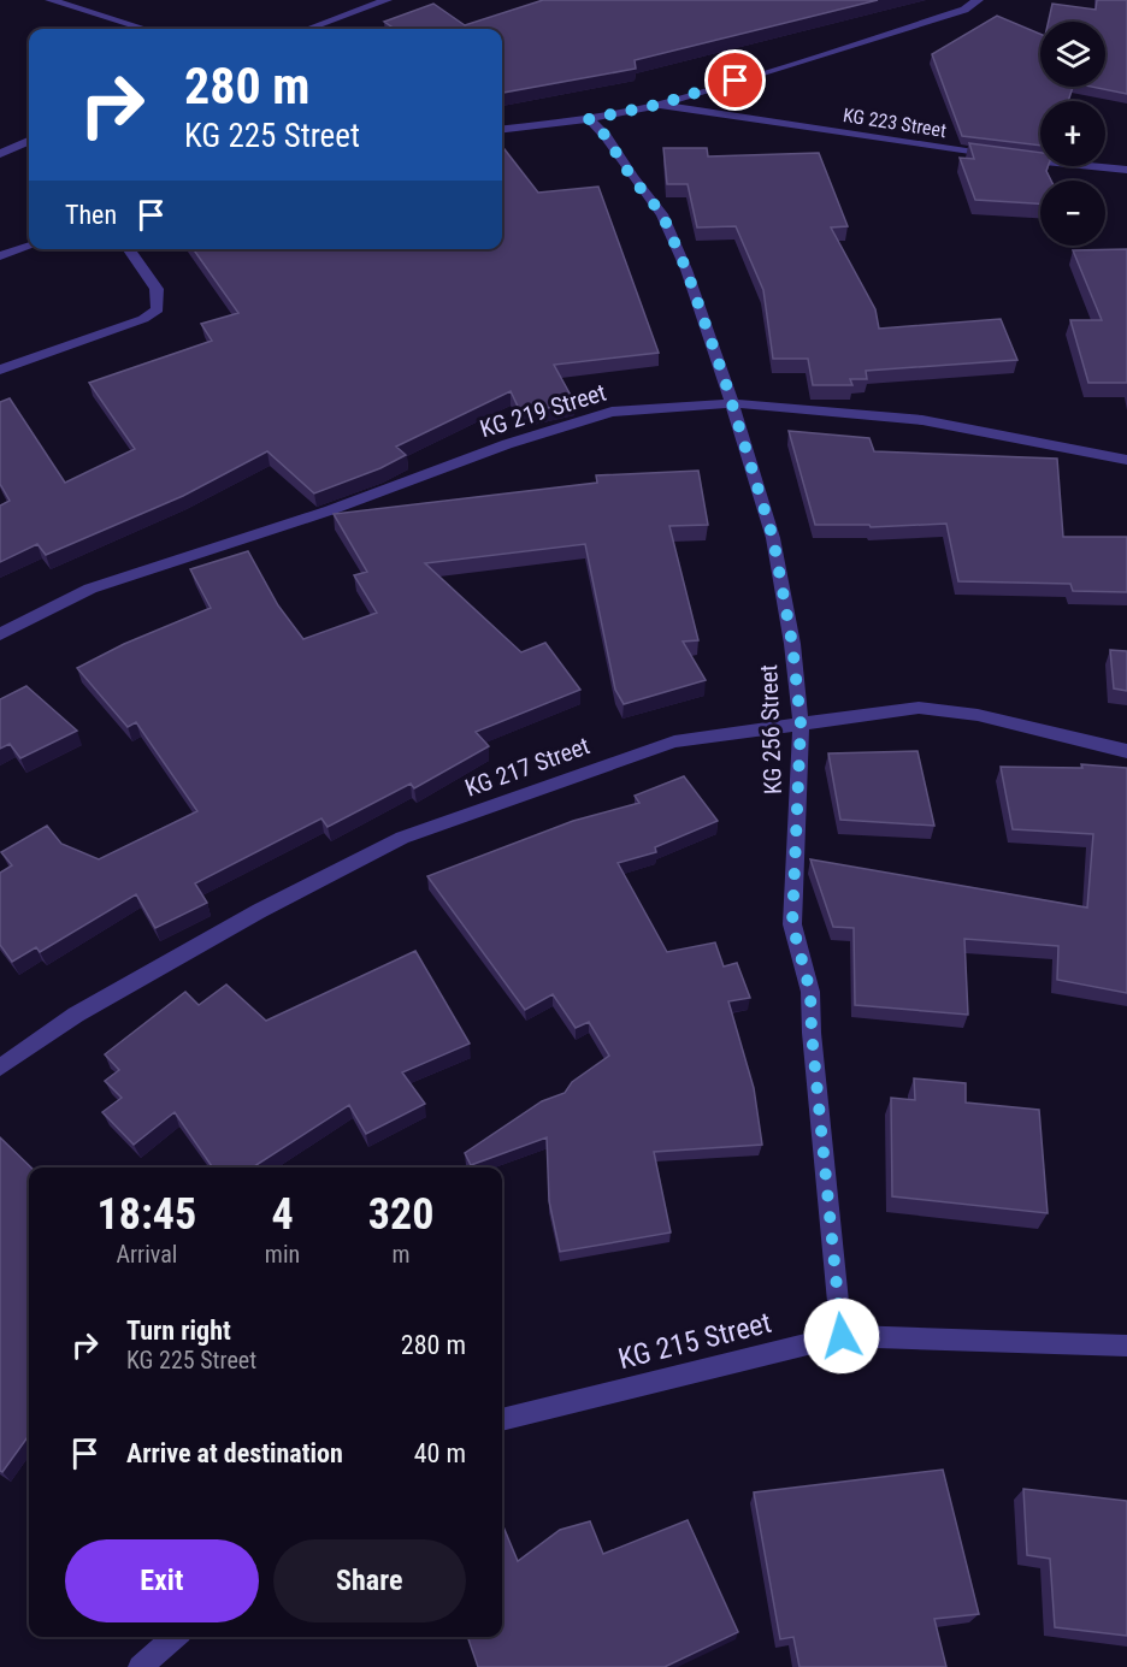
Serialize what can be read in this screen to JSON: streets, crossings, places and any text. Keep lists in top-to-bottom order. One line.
{"streets":{"street":["KG 223 Street","KG 219 Street","KG 256 Street","KG 217 Street","KG 215 Street"]},"crossings":[["KG 219 Street","KG 256 Street"],["KG 256 Street","KG 217 Street"],["KG 256 Street","KG 215 Street"]],"page":{"map_buttons":["+","−"],"turn":["280 m","KG 225 Street"],"then":"Then","eta":["18:45","Arrival","4","min","320","m"],"list":[{"name":"Turn right","note":"KG 225 Street","value":"280 m"},{"name":"Arrive at destination","value":"40 m"}],"buttons":["Exit","Share"]}}
